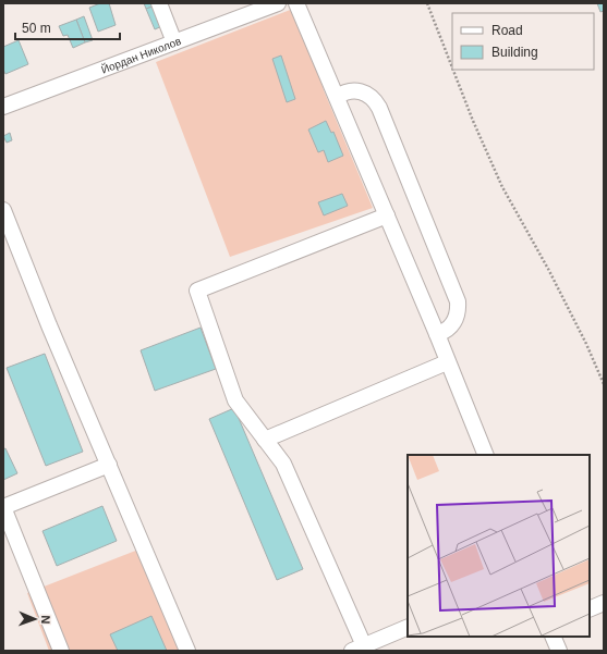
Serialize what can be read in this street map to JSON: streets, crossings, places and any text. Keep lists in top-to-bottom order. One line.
{"streets":{"street":["Йордан Николов"]},"legend":["Road","Building"],"scale_bar":"50 m","north":"right"}
